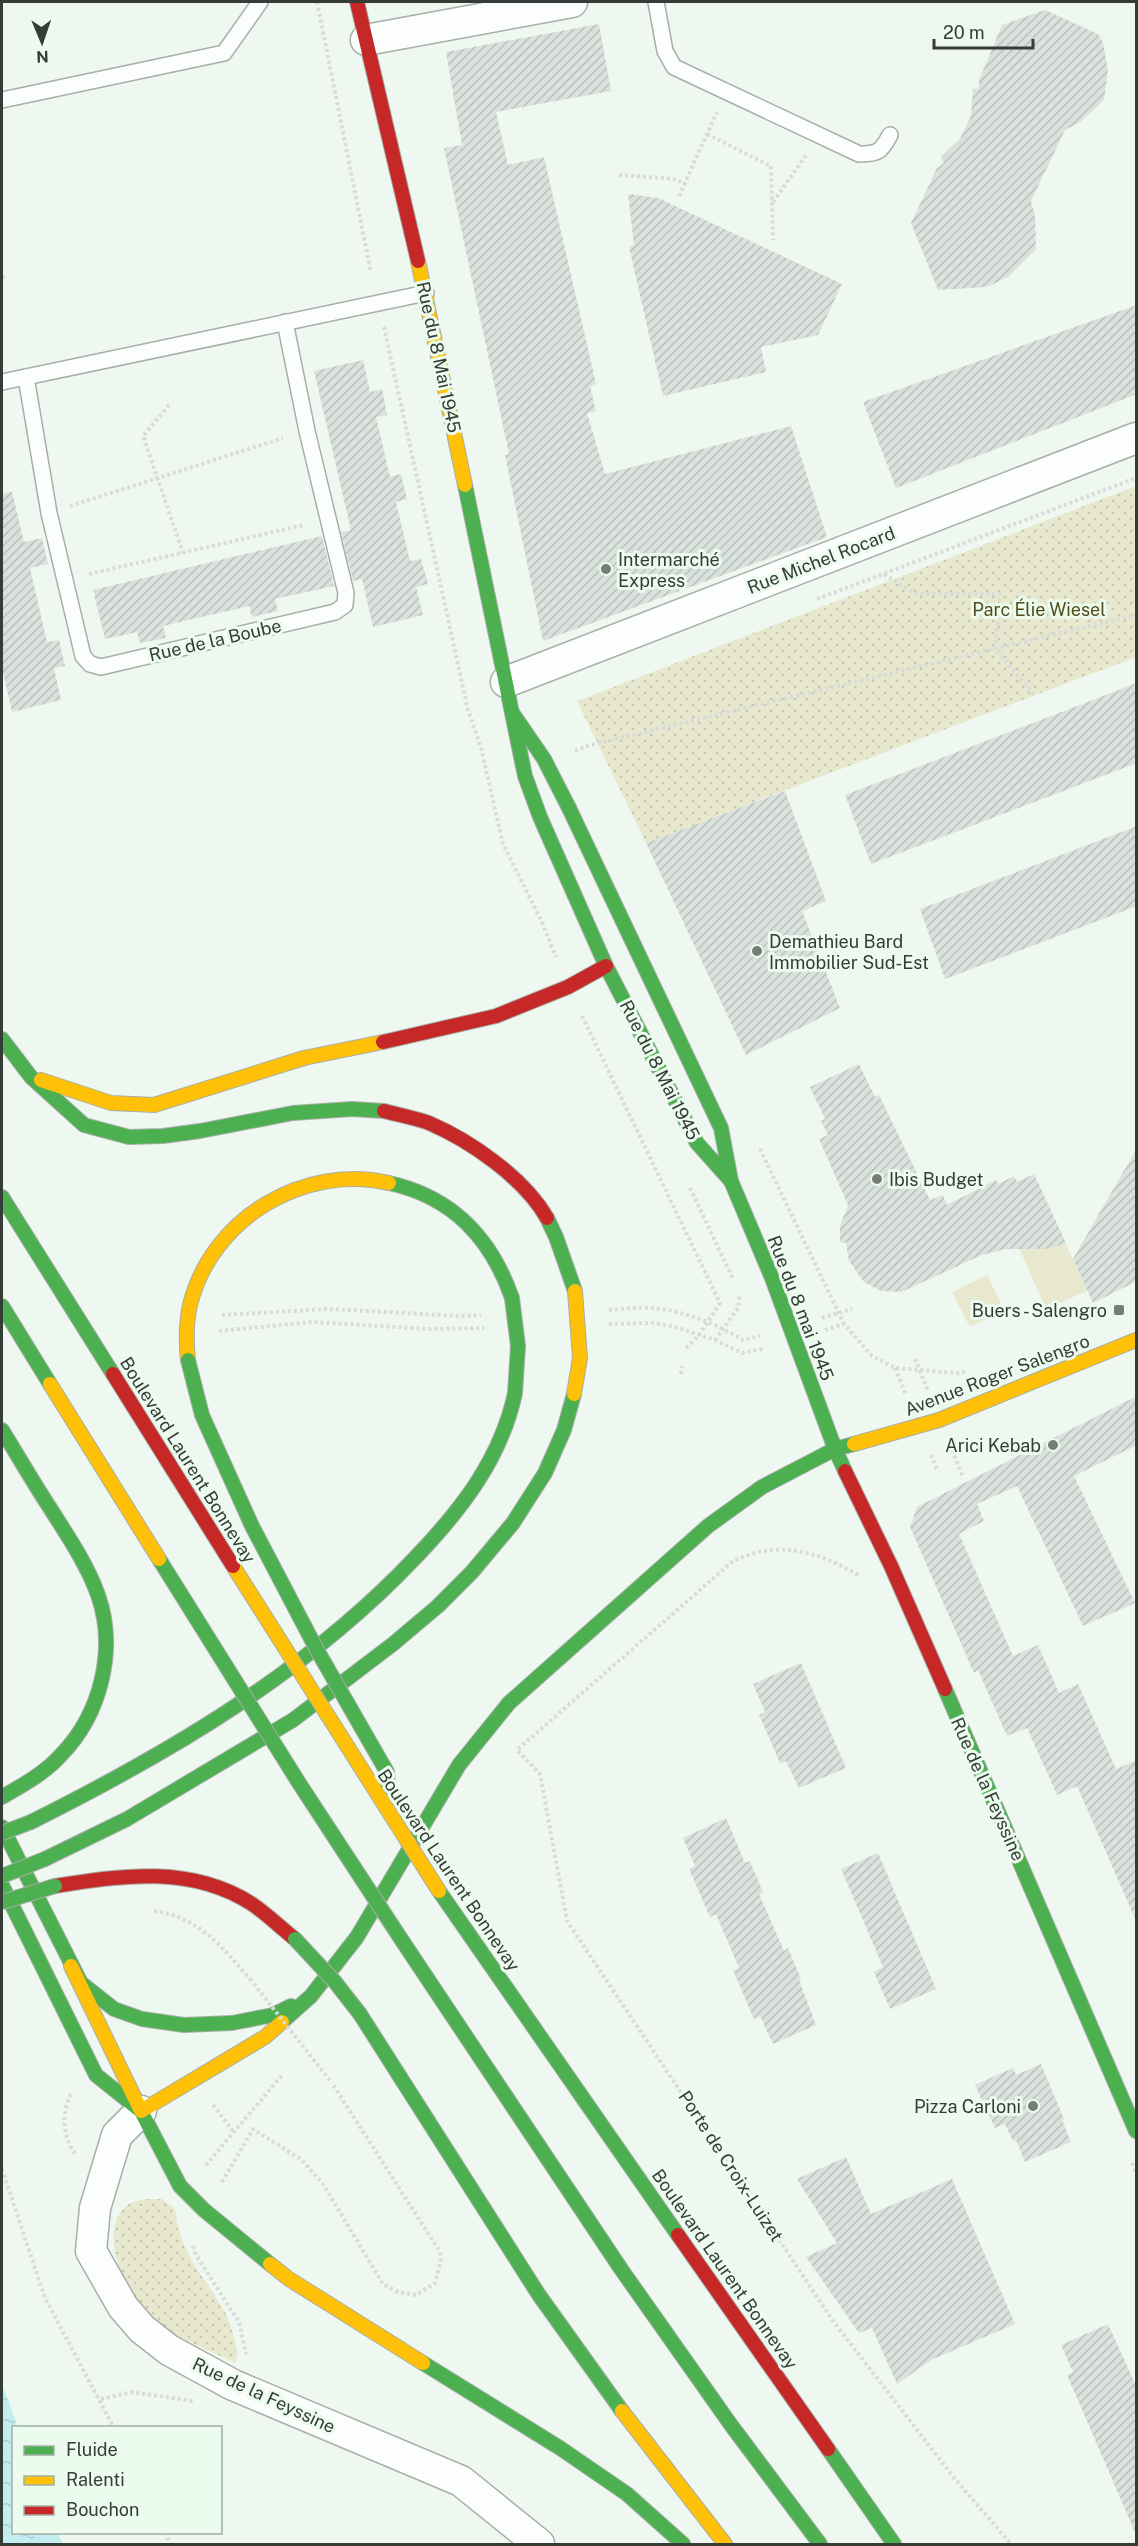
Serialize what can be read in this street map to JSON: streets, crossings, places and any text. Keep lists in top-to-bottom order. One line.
{"streets":{"main road":["Rue du 8 Mai 1945","Rue du 8 mai 1945","Avenue Roger Salengro","Boulevard Laurent Bonnevay","Rue de la Feyssine"],"street":["Rue Michel Rocard"],"lane":["Rue de la Boube"],"path":["Porte de Croix-Luizet"]},"crossings":[["Rue du 8 Mai 1945","Rue Michel Rocard"],["Rue du 8 Mai 1945","Rue du 8 mai 1945"],["Rue du 8 mai 1945","Avenue Roger Salengro"],["Rue du 8 mai 1945","Rue de la Feyssine"],["Avenue Roger Salengro","Rue de la Feyssine"]],"parks":["Parc Élie Wiesel"],"places":{"other":["Intermarché Express","Demathieu Bard Immobilier Sud-Est","Ibis Budget","Arici Kebab","Pizza Carloni"],"transit":["Buers - Salengro"]},"legend":["Fluide","Ralenti","Bouchon"],"scale_bar":"20 m","north":"bottom"}
